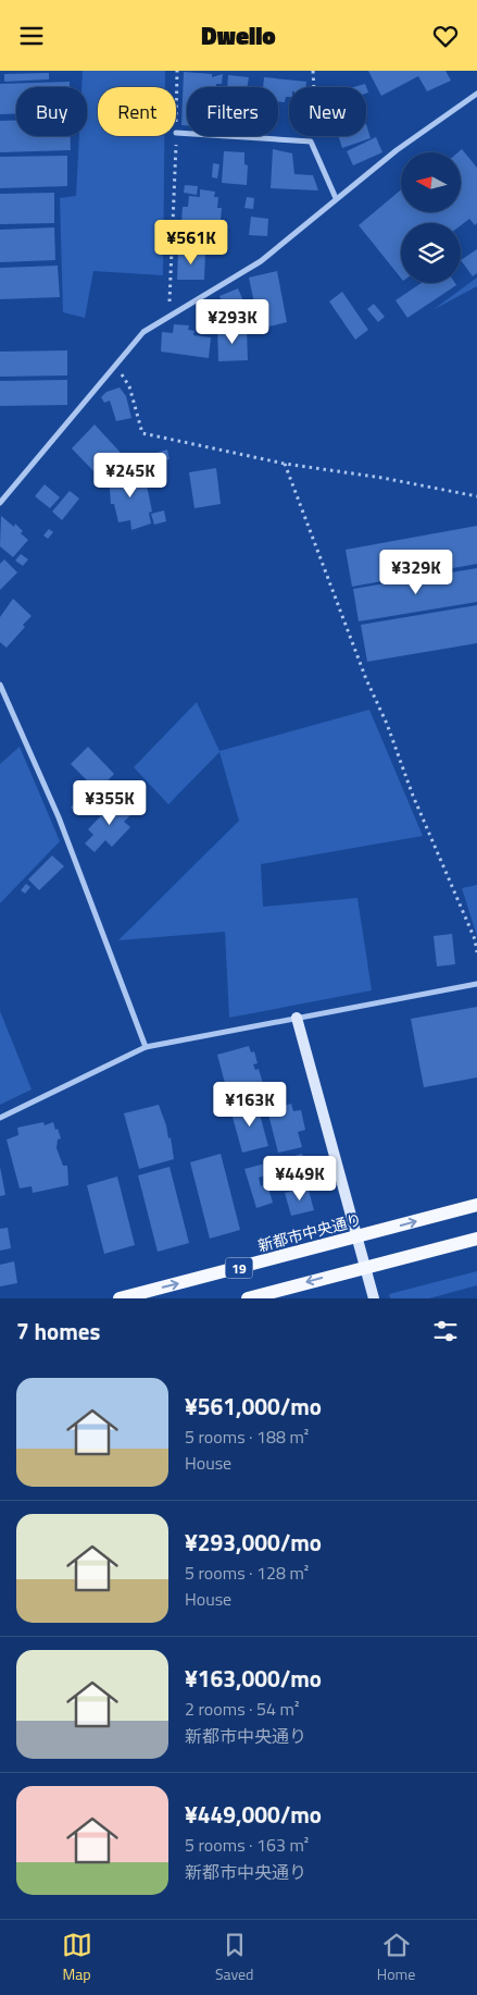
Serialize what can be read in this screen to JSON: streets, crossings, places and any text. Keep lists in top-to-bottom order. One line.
{"streets":{"main road":["新都市中央通り","19"]},"north":"left","page":{"header":"Dwello","chip":["Buy","Rent","Filters","New"],"price":["¥561K","¥293K","¥245K","¥329K","¥355K","¥163K","¥449K"],"heading":"7 homes","list":[{"name":"¥561,000/mo","note":"5 rooms · 188 m² · House"},{"name":"¥293,000/mo","note":"5 rooms · 128 m² · House"},{"name":"¥163,000/mo","note":"2 rooms · 54 m² · 新都市中央通り"},{"name":"¥449,000/mo","note":"5 rooms · 163 m² · 新都市中央通り"}],"tabs":["Map","Saved","Home"]}}
